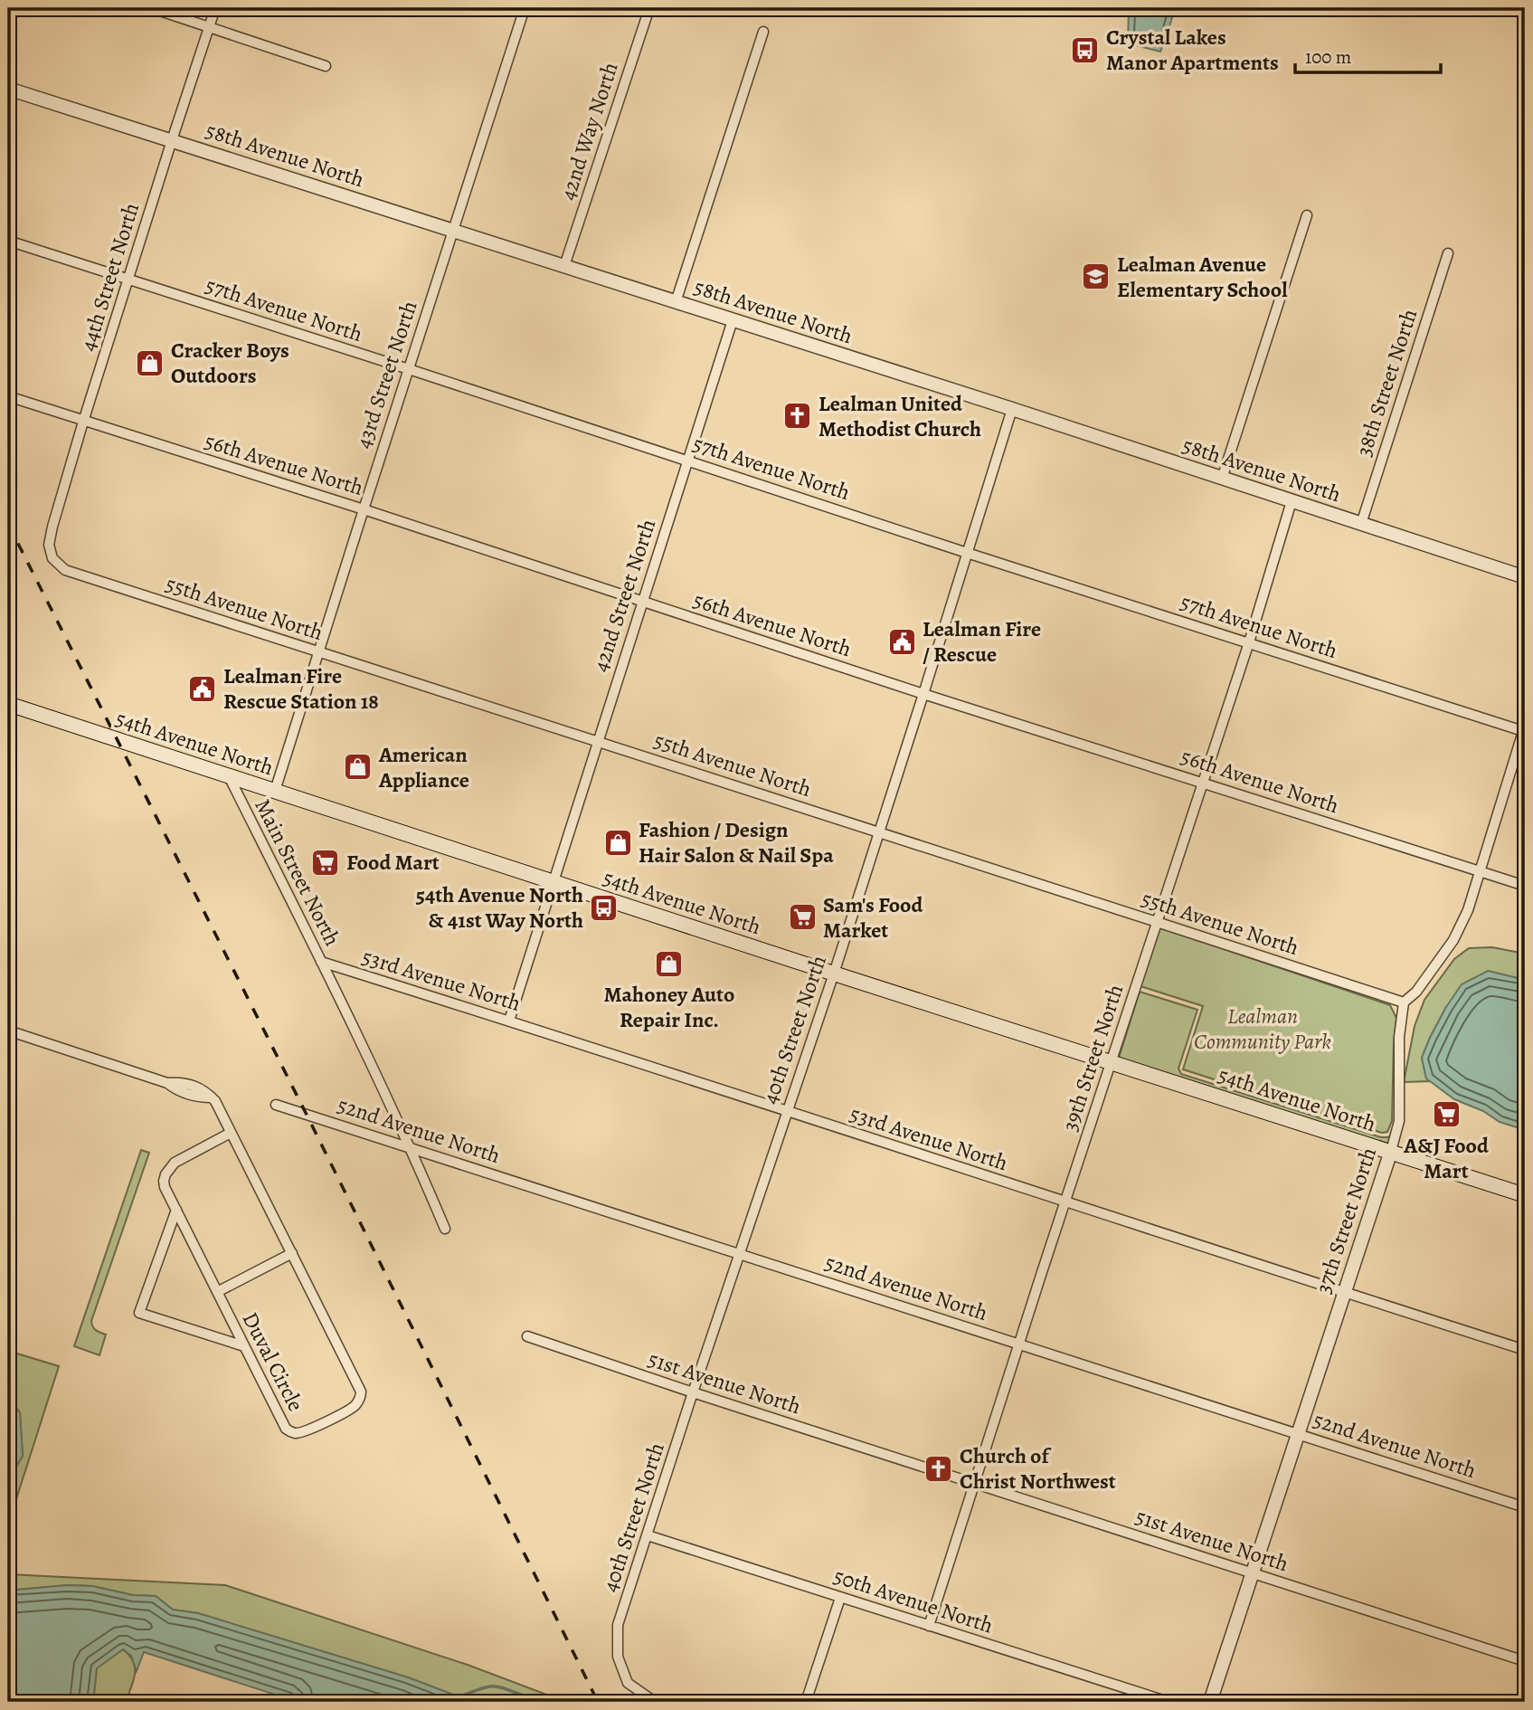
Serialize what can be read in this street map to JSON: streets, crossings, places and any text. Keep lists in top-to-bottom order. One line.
{"streets":{"main road":["54th Avenue North"],"street":["42nd Way North","58th Avenue North","44th Street North","57th Avenue North","43rd Street North","38th Street North","56th Avenue North","42nd Street North","55th Avenue North","Main Street North","53rd Avenue North","40th Street North","39th Street North","52nd Avenue North","37th Street North","Duval Circle","51st Avenue North","50th Avenue North"]},"crossings":[["42nd Way North","58th Avenue North"],["58th Avenue North","44th Street North"],["58th Avenue North","43rd Street North"],["58th Avenue North","38th Street North"],["58th Avenue North","42nd Street North"],["58th Avenue North","40th Street North"],["58th Avenue North","39th Street North"],["44th Street North","57th Avenue North"],["44th Street North","56th Avenue North"],["44th Street North","55th Avenue North"],["57th Avenue North","43rd Street North"],["57th Avenue North","42nd Street North"],["57th Avenue North","40th Street North"],["57th Avenue North","39th Street North"],["43rd Street North","56th Avenue North"],["43rd Street North","55th Avenue North"],["43rd Street North","54th Avenue North"],["56th Avenue North","42nd Street North"],["56th Avenue North","40th Street North"],["56th Avenue North","39th Street North"],["42nd Street North","55th Avenue North"],["42nd Street North","54th Avenue North"],["42nd Street North","53rd Avenue North"],["55th Avenue North","40th Street North"],["55th Avenue North","39th Street North"],["55th Avenue North","37th Street North"],["54th Avenue North","Main Street North"],["54th Avenue North","40th Street North"],["54th Avenue North","39th Street North"],["54th Avenue North","37th Street North"],["Main Street North","53rd Avenue North"],["Main Street North","52nd Avenue North"],["53rd Avenue North","40th Street North"],["53rd Avenue North","39th Street North"],["53rd Avenue North","37th Street North"],["40th Street North","52nd Avenue North"],["40th Street North","51st Avenue North"],["40th Street North","50th Avenue North"],["39th Street North","52nd Avenue North"],["39th Street North","51st Avenue North"],["39th Street North","50th Avenue North"],["52nd Avenue North","37th Street North"],["37th Street North","51st Avenue North"]],"parks":["Lealman Community Park"],"places":{"bus stop":["Crystal Lakes Manor Apartments","54th Avenue North & 41st Way North"],"school or university":["Lealman Avenue Elementary School"],"shop":["Cracker Boys Outdoors","American Appliance","Fashion / Design Hair Salon & Nail Spa","Mahoney Auto Repair Inc."],"church":["Lealman United Methodist Church","Church of Christ Northwest"],"public building":["Lealman Fire / Rescue","Lealman Fire Rescue Station 18"],"supermarket":["Food Mart","Sam's Food Market","A&J Food Mart"]},"scale_bar":"100 m"}
